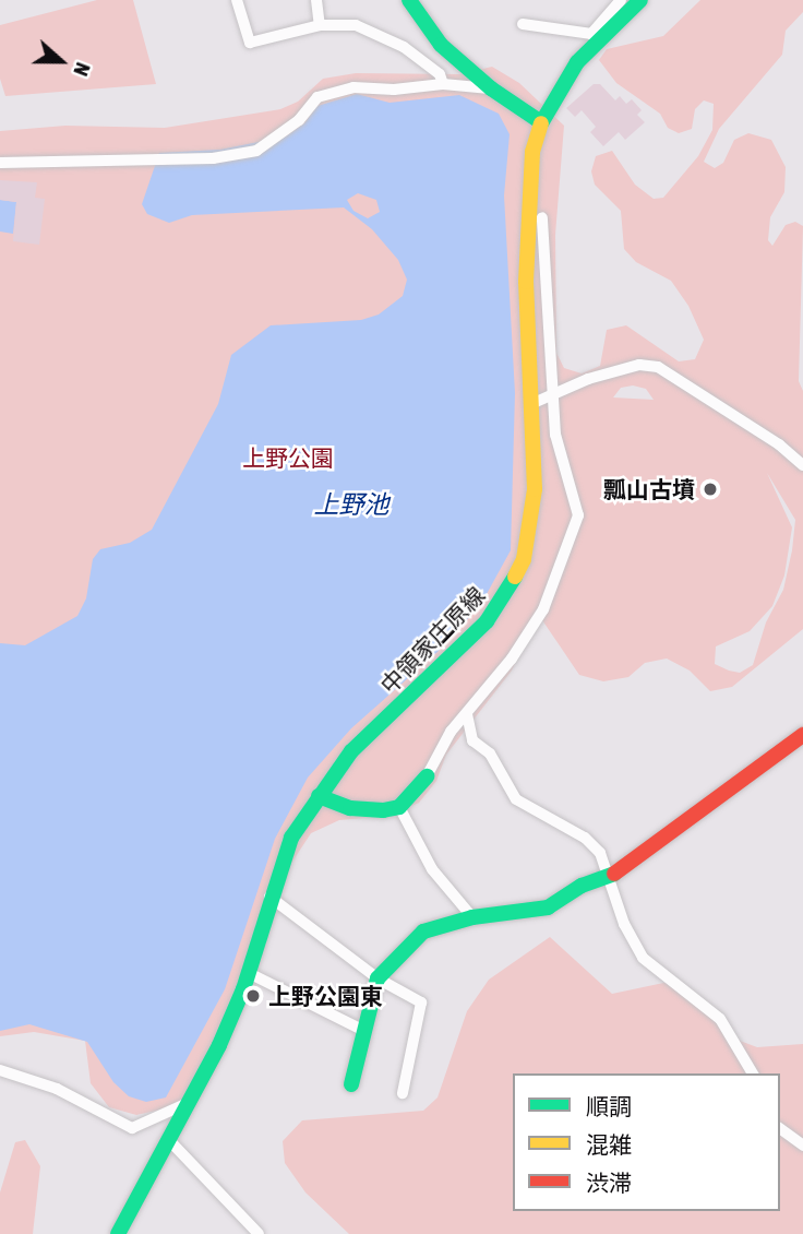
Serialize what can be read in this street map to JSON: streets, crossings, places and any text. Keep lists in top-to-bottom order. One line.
{"streets":{"main road":["中領家庄原線"]},"water":["上野池"],"parks":["上野公園"],"places":["瓢山古墳","上野公園東"],"legend":["順調","混雑","渋滞"],"north":"right"}
